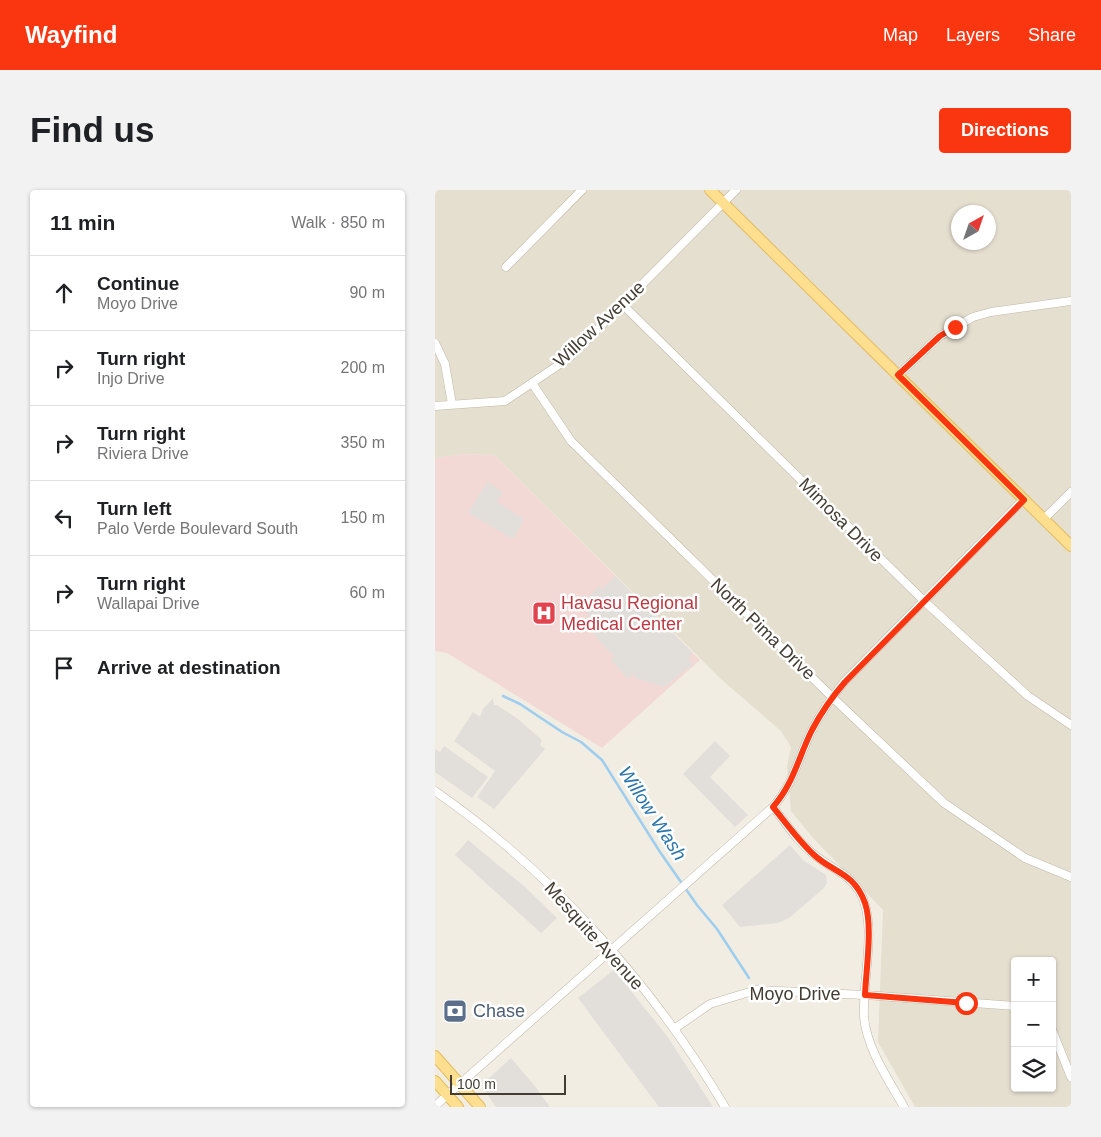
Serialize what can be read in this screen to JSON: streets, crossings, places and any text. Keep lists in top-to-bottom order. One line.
{"streets":{"street":["Willow Avenue","Mimosa Drive","North Pima Drive","Mesquite Avenue","Moyo Drive"]},"crossings":[["Willow Avenue","Mimosa Drive"],["Willow Avenue","North Pima Drive"],["Mesquite Avenue","Moyo Drive"]],"water":["Willow Wash"],"places":{"hospital":["Havasu Regional Medical Center"],"bank":["Chase"]},"scale_bar":"100 m","north":"top right","page":{"header":"Wayfind","nav":["Map","Layers","Share"],"buttons":"Directions","title":"Find us","heading":["11 min","Walk · 850 m"],"list":[["Continue","Moyo Drive","90 m"],["Turn right","Injo Drive","200 m"],["Turn right","Riviera Drive","350 m"],["Turn left","Palo Verde Boulevard South","150 m"],["Turn right","Wallapai Drive","60 m"],"Arrive at destination"],"map_buttons":["+","−"],"scale":"100 m"}}
